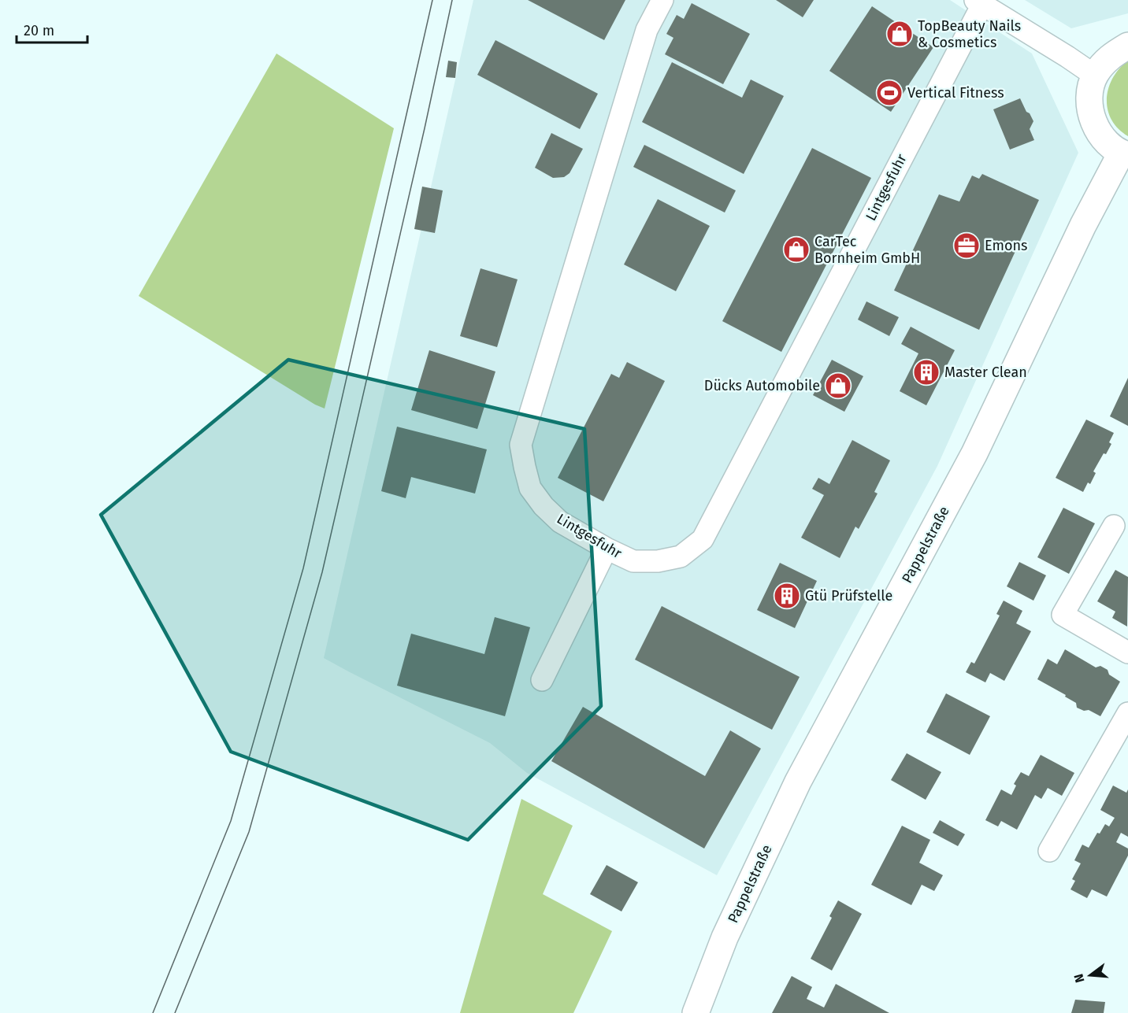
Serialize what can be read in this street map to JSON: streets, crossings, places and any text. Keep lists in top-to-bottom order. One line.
{"streets":{"main road":["Pappelstraße"],"street":["Lintgesfuhr"]},"places":{"shop":["TopBeauty Nails & Cosmetics","CarTec Bornheim GmbH","Dücks Automobile"],"sports":["Vertical Fitness"],"office":["Emons"],"building":["Master Clean","Gtü Prüfstelle"]},"scale_bar":"20 m","north":"left"}
